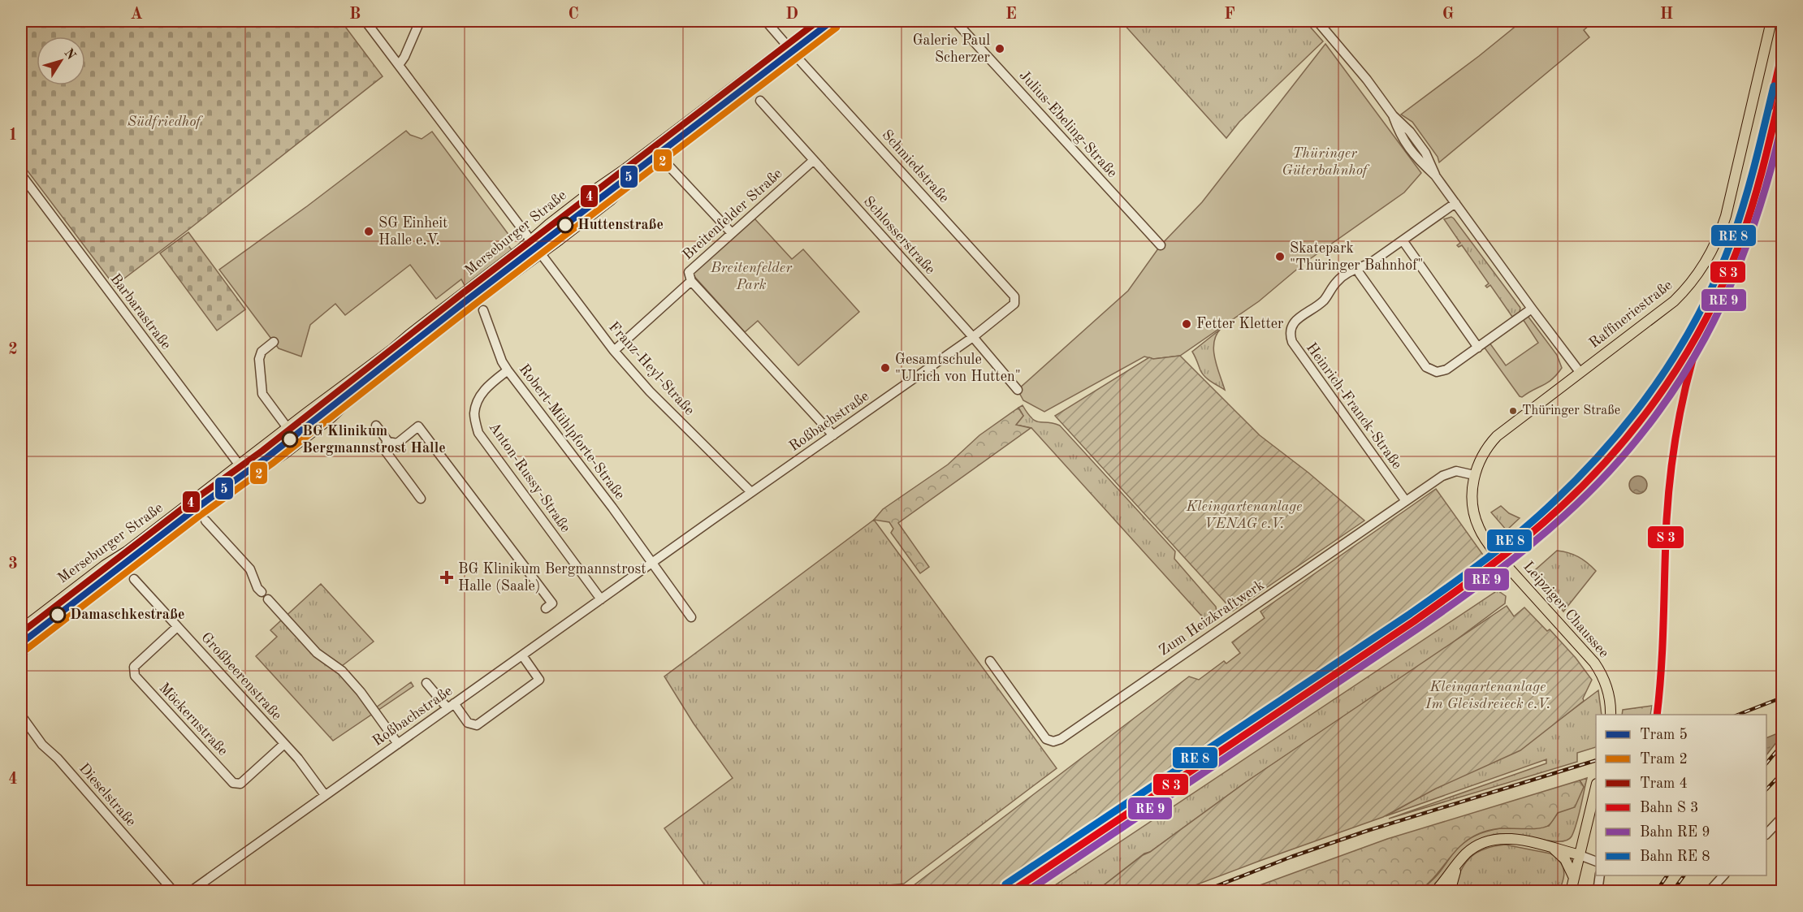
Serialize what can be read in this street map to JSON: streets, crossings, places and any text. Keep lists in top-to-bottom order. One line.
{"streets":{"main road":["Merseburger Straße","Raffineriestraße","Leipziger Chaussee"],"street":["Julius-Ebeling-Straße","Schmiedstraße","Breitenfelder Straße","Schlosserstraße","Barbarastraße","Franz-Heyl-Straße","Heinrich-Franck-Straße","Roßbachstraße","Robert-Mühlpforte-Straße","Anton-Russy-Straße","Zum Heizkraftwerk","Großbeerenstraße","Möckernstraße","Dieselstraße"]},"crossings":[["Schmiedstraße","Merseburger Straße"],["Schmiedstraße","Roßbachstraße"],["Breitenfelder Straße","Schlosserstraße"],["Breitenfelder Straße","Franz-Heyl-Straße"],["Merseburger Straße","Barbarastraße"],["Merseburger Straße","Franz-Heyl-Straße"],["Schlosserstraße","Roßbachstraße"],["Raffineriestraße","Leipziger Chaussee"],["Raffineriestraße","Zum Heizkraftwerk"],["Franz-Heyl-Straße","Roßbachstraße"],["Heinrich-Franck-Straße","Zum Heizkraftwerk"],["Roßbachstraße","Robert-Mühlpforte-Straße"],["Roßbachstraße","Anton-Russy-Straße"],["Roßbachstraße","Großbeerenstraße"],["Robert-Mühlpforte-Straße","Anton-Russy-Straße"],["Leipziger Chaussee","Zum Heizkraftwerk"],["Großbeerenstraße","Möckernstraße"]],"parks":["Südfriedhof","Thüringer Güterbahnhof","Breitenfelder Park","Kleingartenanlage VENAG e.V.","Kleingartenanlage Im Gleisdreieck e.V."],"places":{"other":["Galerie Paul Scherzer","Huttenstraße","SG Einheit Halle e.V.","Skatepark \"Thüringer Bahnhof\"","Fetter Kletter","Gesamtschule \"Ulrich von Hutten\"","Thüringer Straße","BG Klinikum Bergmannstrost Halle","Damaschkestraße"],"health":["BG Klinikum Bergmannstrost Halle (Saale)"]},"lines":["tram line 5","tram line 4","tram line 2"],"legend":["Tram 5","Tram 2","Tram 4","Bahn S 3","Bahn RE 9","Bahn RE 8"],"north":"top right","grid":{"columns":["A","B","C","D","E","F","G","H"],"rows":["1","2","3","4"]}}
